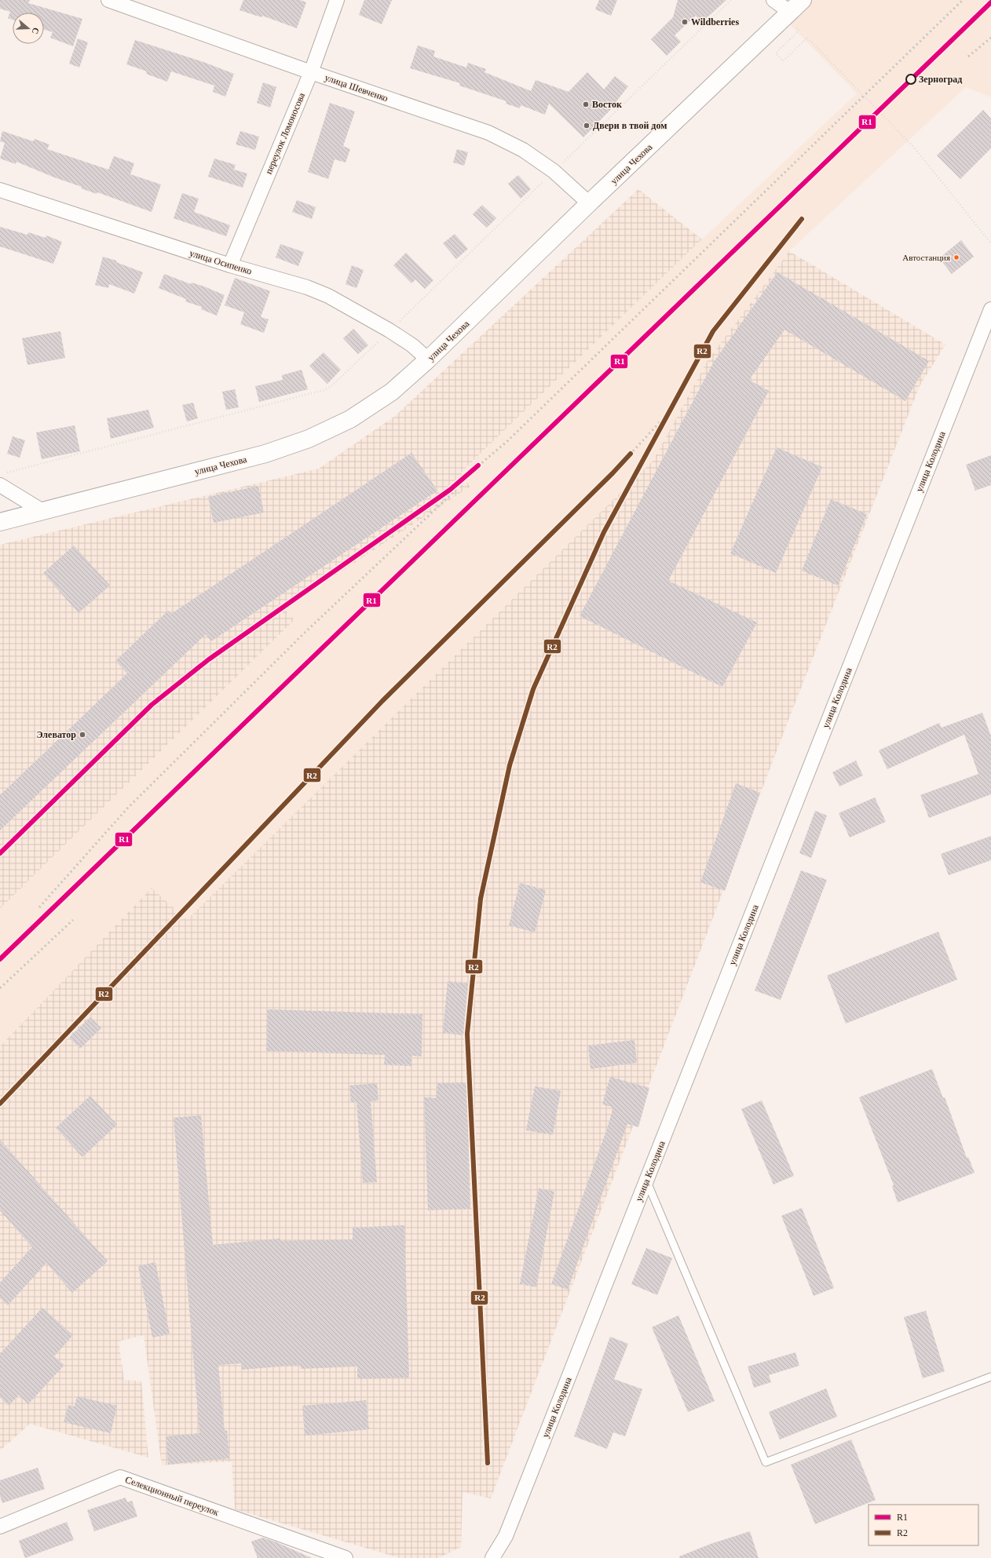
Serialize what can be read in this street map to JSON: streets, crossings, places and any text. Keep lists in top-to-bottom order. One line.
{"streets":{"main road":["улица Чехова"],"street":["улица Шевченко","переулок Ломоносова","улица Осипенко","улица Колодина","Селекционный переулок"]},"crossings":[["улица Шевченко","переулок Ломоносова"],["улица Шевченко","улица Чехова"],["переулок Ломоносова","улица Осипенко"],["улица Чехова","улица Осипенко"]],"places":["Wildberries","Зерноград","Восток","Двери в твой дом","Автостанция","Элеватор"],"lines":["transit line R1","transit line R2"],"legend":["R1","R2"],"north":"right"}
